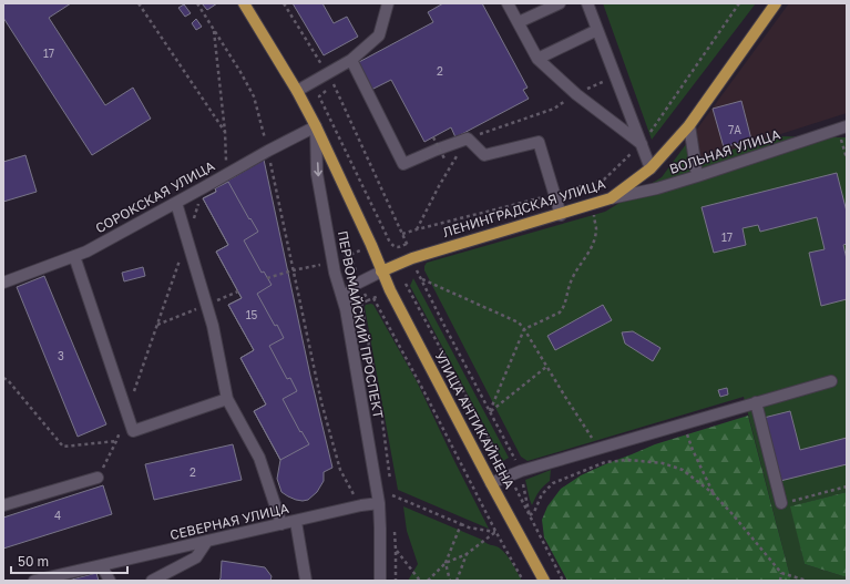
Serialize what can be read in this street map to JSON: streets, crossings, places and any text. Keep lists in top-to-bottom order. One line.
{"streets":{"main road":["ЛЕНИНГРАДСКАЯ УЛИЦА","ПЕРВОМАЙСКИЙ ПРОСПЕКТ","УЛИЦА АНТИКАЙНЕНА"],"street":["ВОЛЬНАЯ УЛИЦА","СОРОКСКАЯ УЛИЦА","СЕВЕРНАЯ УЛИЦА"]},"crossings":[["ВОЛЬНАЯ УЛИЦА","ЛЕНИНГРАДСКАЯ УЛИЦА"],["СОРОКСКАЯ УЛИЦА","ПЕРВОМАЙСКИЙ ПРОСПЕКТ"],["ЛЕНИНГРАДСКАЯ УЛИЦА","ПЕРВОМАЙСКИЙ ПРОСПЕКТ"],["ЛЕНИНГРАДСКАЯ УЛИЦА","УЛИЦА АНТИКАЙНЕНА"],["ПЕРВОМАЙСКИЙ ПРОСПЕКТ","УЛИЦА АНТИКАЙНЕНА"],["ПЕРВОМАЙСКИЙ ПРОСПЕКТ","СЕВЕРНАЯ УЛИЦА"]],"house_numbers":["17","2","7А","17","15","3","2","4"],"scale_bar":"50 m"}
